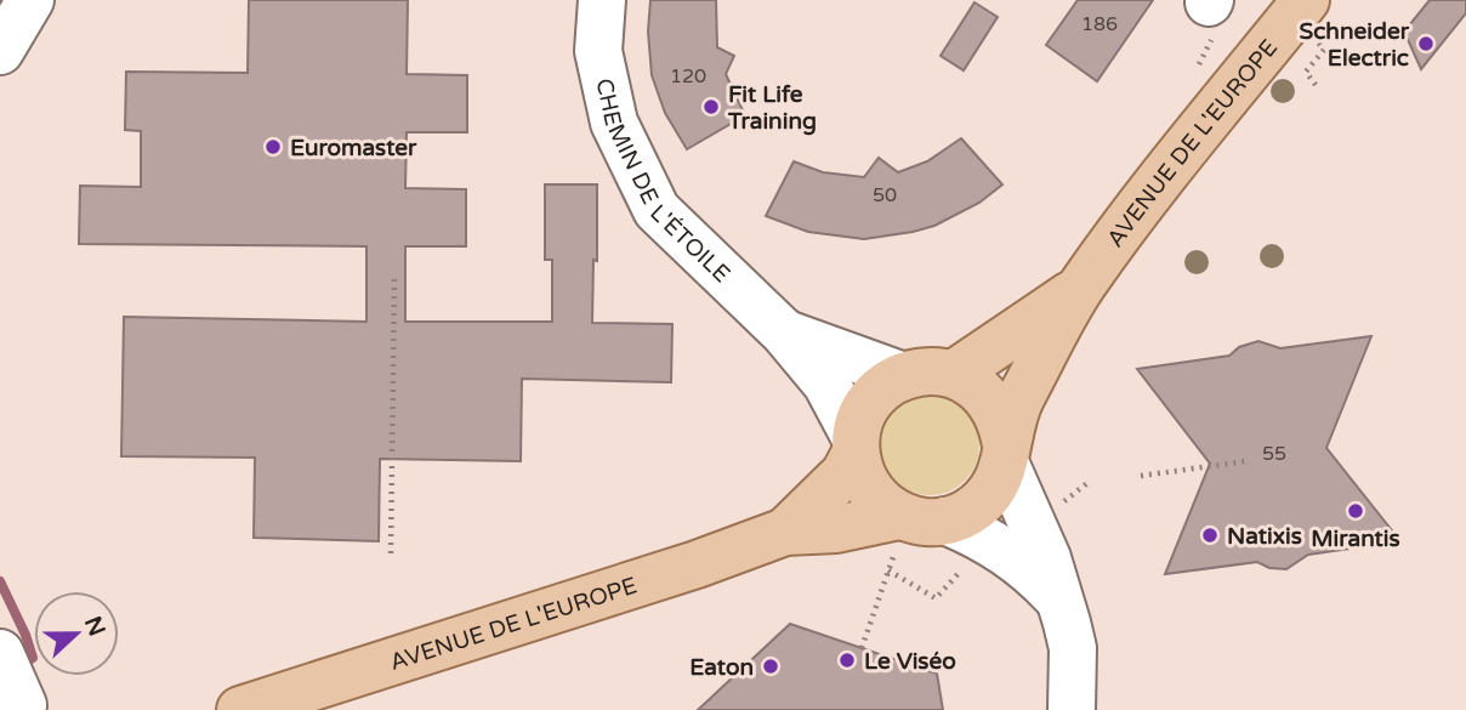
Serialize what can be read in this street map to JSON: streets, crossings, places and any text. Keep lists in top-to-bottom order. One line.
{"streets":{"main road":["AVENUE DE L'EUROPE"],"street":["CHEMIN DE L'ÉTOILE"]},"crossings":[["AVENUE DE L'EUROPE","CHEMIN DE L'ÉTOILE"]],"places":["Schneider Electric","Fit Life Training","Euromaster","Mirantis","Natixis","Le Viséo","Eaton"],"house_numbers":["186","120","50","55"],"north":"right"}
